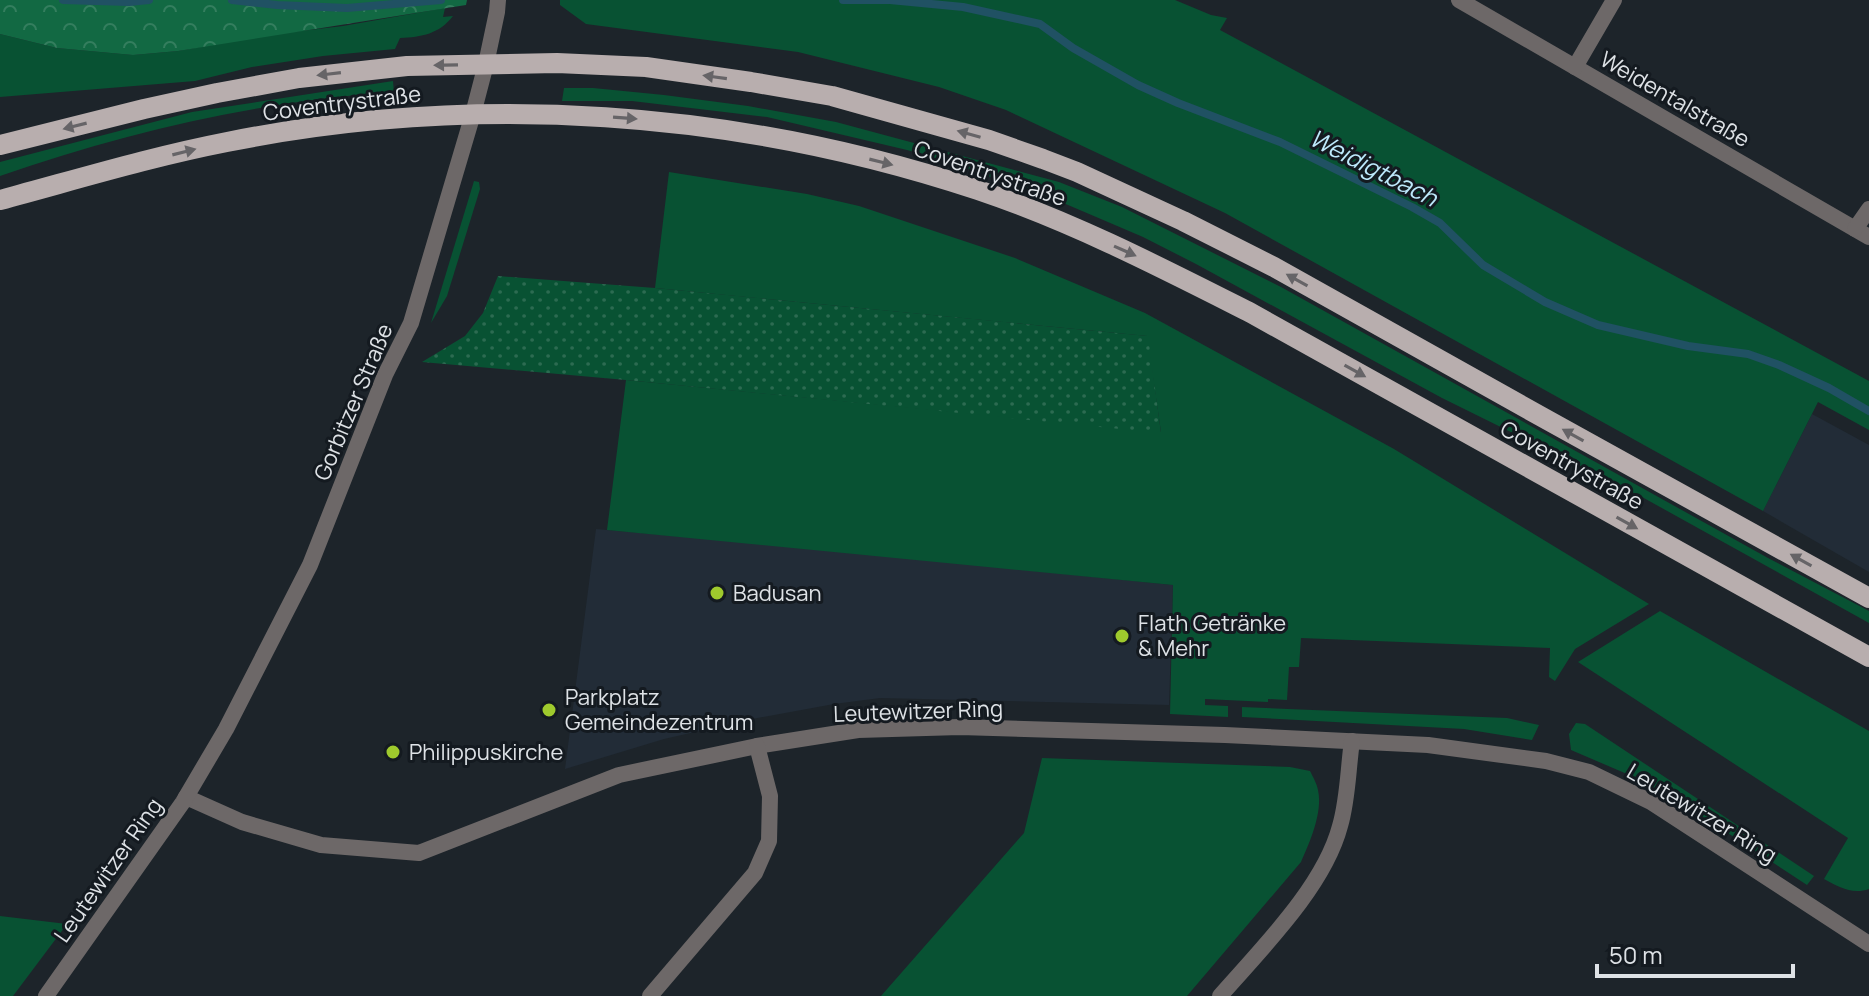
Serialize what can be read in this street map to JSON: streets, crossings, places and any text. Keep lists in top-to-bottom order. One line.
{"streets":{"main road":["Coventrystraße"],"street":["Weidentalstraße","Gorbitzer Straße","Leutewitzer Ring"]},"crossings":[["Coventrystraße","Gorbitzer Straße"],["Gorbitzer Straße","Leutewitzer Ring"]],"water":["Weidigtbach"],"places":["Badusan","Flath Getränke & Mehr","Parkplatz Gemeindezentrum","Philippuskirche"],"scale_bar":"50 m"}
